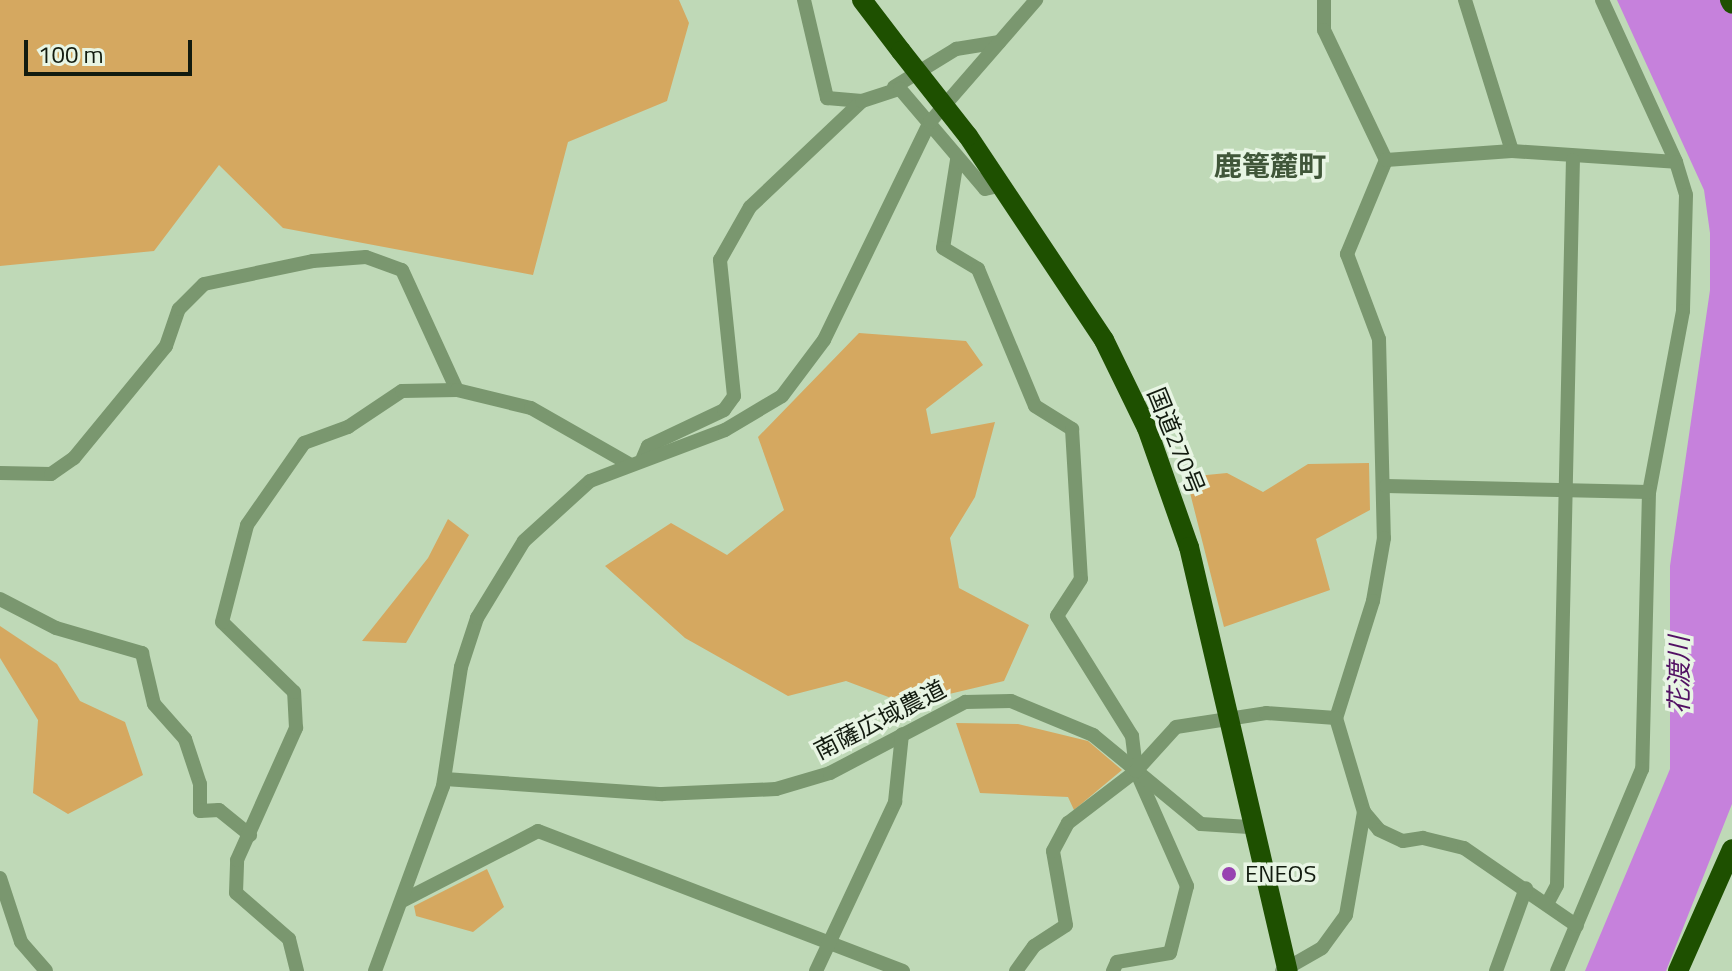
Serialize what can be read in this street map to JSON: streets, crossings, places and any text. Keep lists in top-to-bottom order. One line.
{"streets":{"highway":["国道270号"],"street":["南薩広域農道"]},"crossings":[["国道270号","南薩広域農道"]],"districts":["鹿篭麓町"],"water":["花渡川"],"places":["ENEOS"],"scale_bar":"100 m"}
